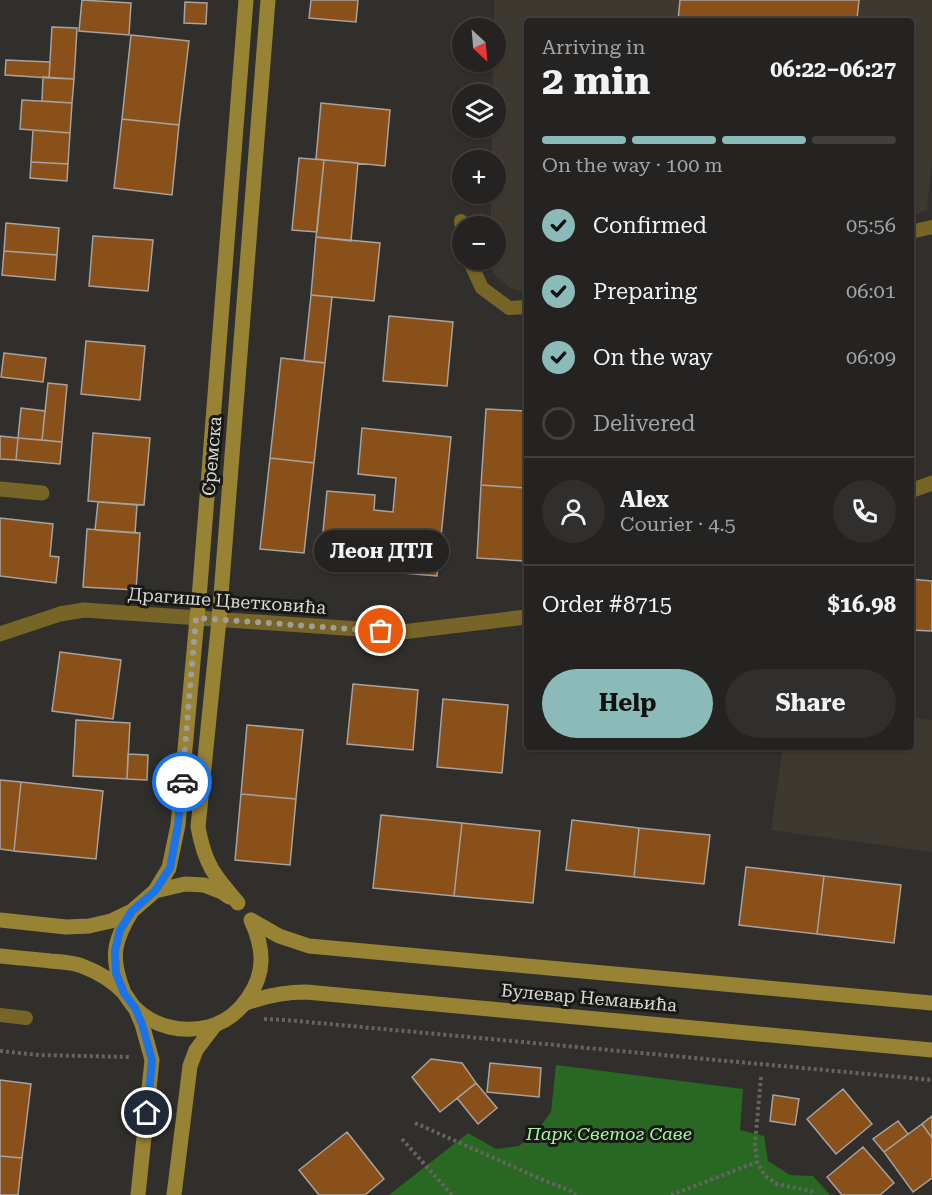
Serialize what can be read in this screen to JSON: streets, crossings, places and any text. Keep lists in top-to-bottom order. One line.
{"streets":{"street":["Сремска","Драгише Цветковића","Булевар Немањића"]},"crossings":[["Сремска","Драгише Цветковића"],["Сремска","Булевар Немањића"]],"parks":["Парк Светог Саве"],"places":["Леон ДТЛ"],"north":"bottom right","page":{"map_buttons":["+","−"],"heading":["2 min","Arriving in","06:22–06:27"],"panel":["Alex","Courier · 4.5","Order #8715","$16.98"],"bar":"On the way · 100 m","list":[["Confirmed","05:56"],["Preparing","06:01"],["On the way","06:09"],"Delivered"],"bubble":"Леон ДТЛ","buttons":["Help","Share"]}}
